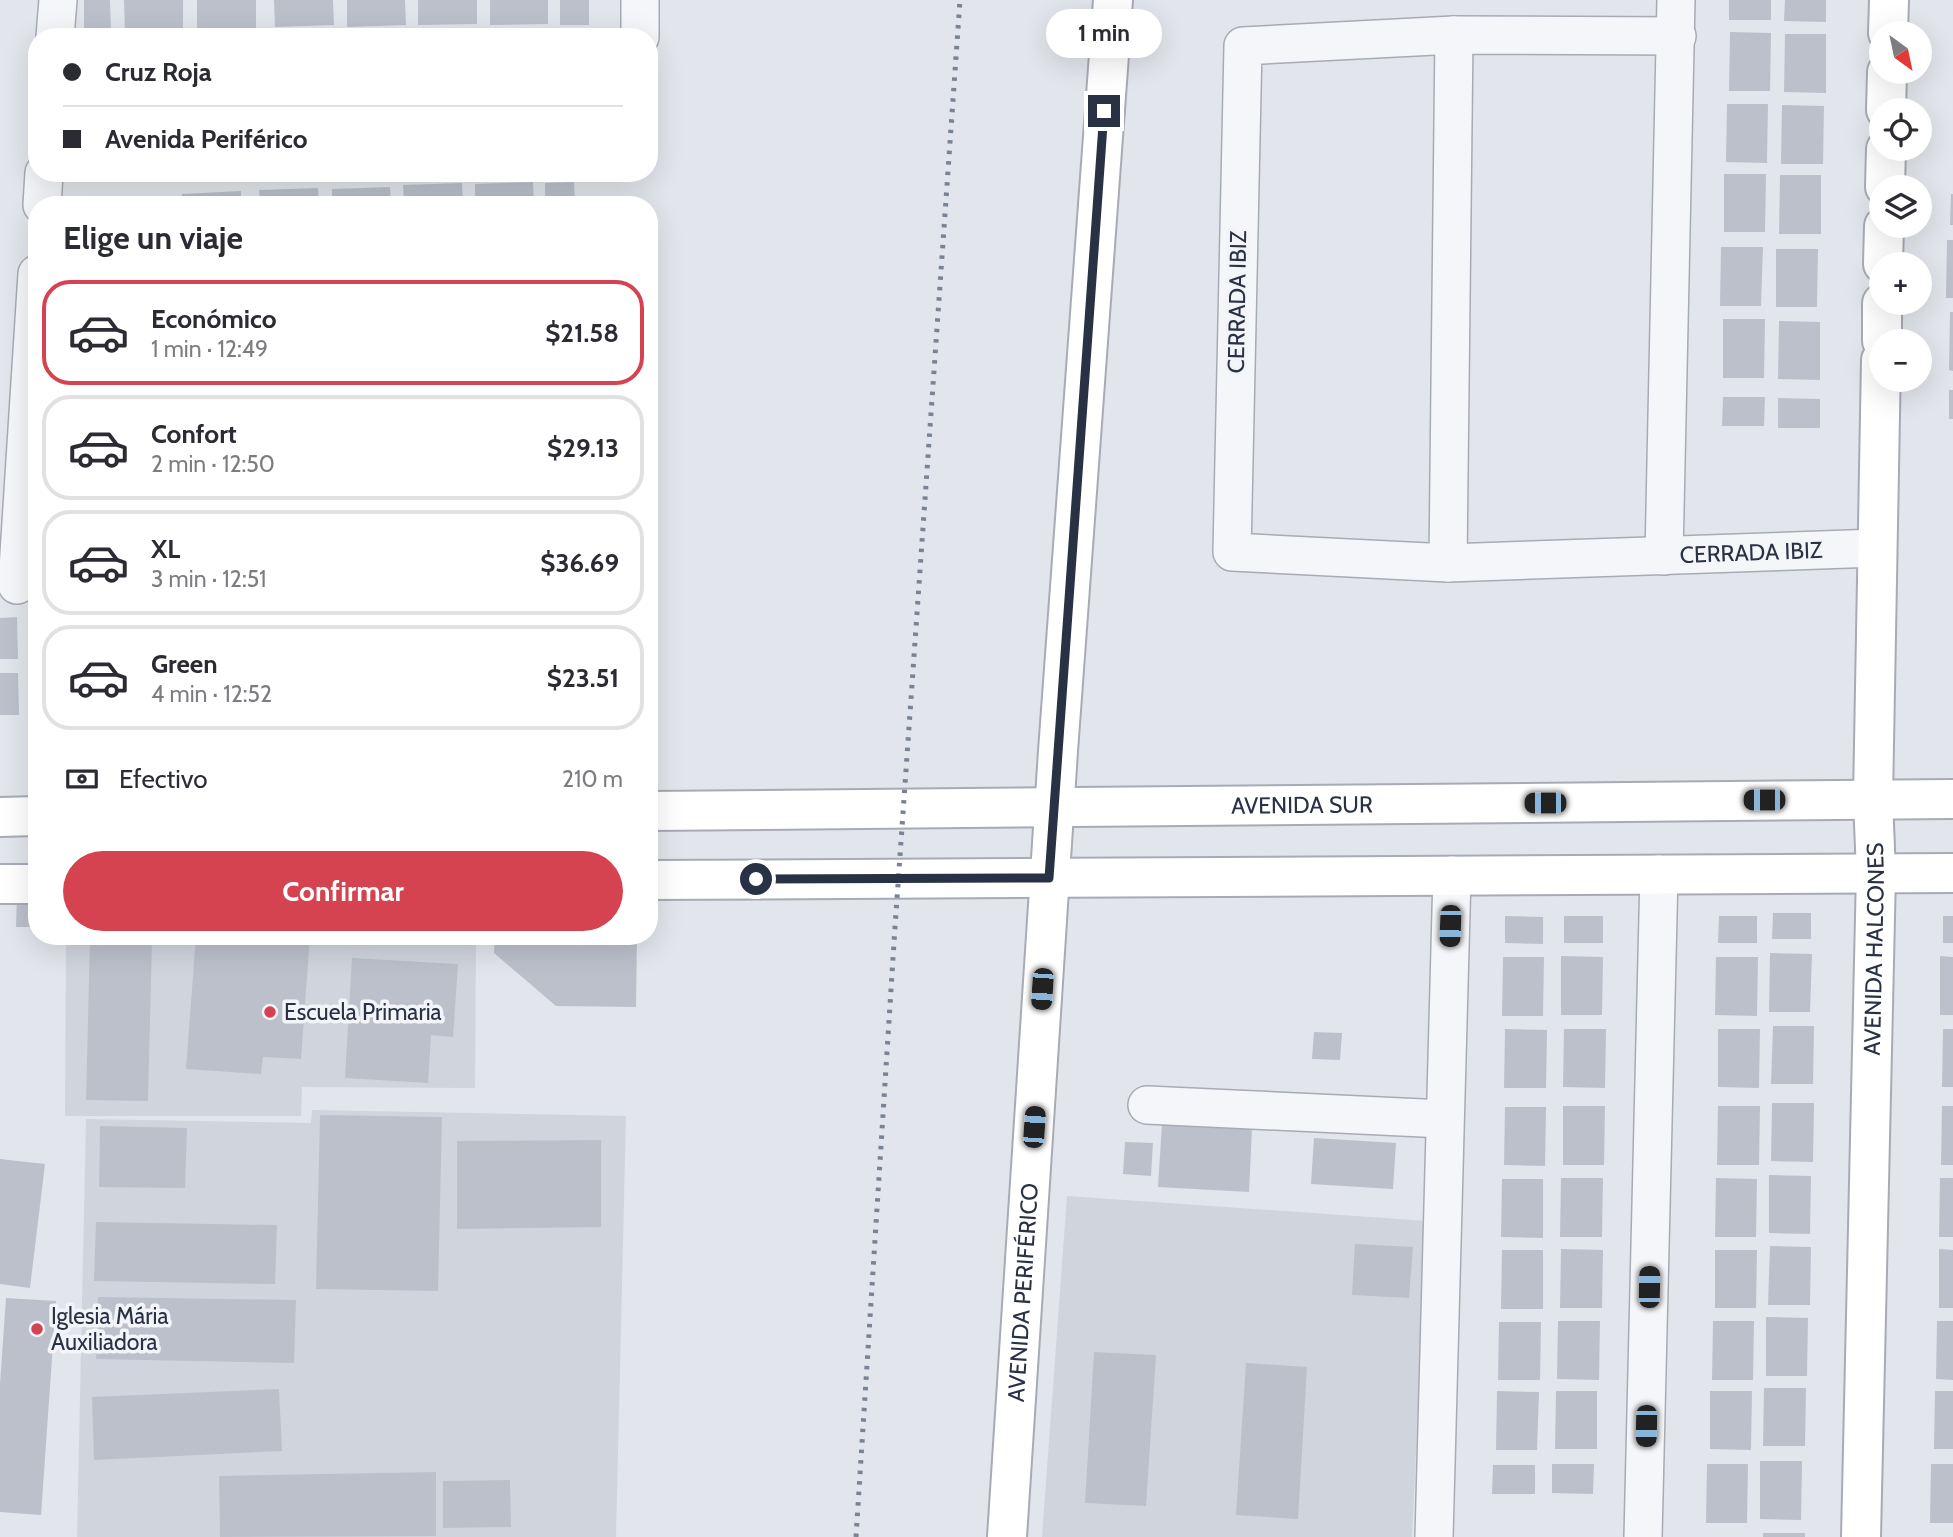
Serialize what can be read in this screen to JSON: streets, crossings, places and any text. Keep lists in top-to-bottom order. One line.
{"streets":{"main road":["AVENIDA SUR","AVENIDA HALCONES","AVENIDA PERIFÉRICO"],"street":["CERRADA IBIZ"]},"crossings":[["CERRADA IBIZ","AVENIDA HALCONES"],["AVENIDA SUR","AVENIDA HALCONES"],["AVENIDA SUR","AVENIDA PERIFÉRICO"]],"places":["Escuela Primaria","Iglesia Mária Auxiliadora"],"north":"bottom right","page":{"bubble":"1 min","map_buttons":["+","−"],"banner":["Cruz Roja","Avenida Periférico"],"heading":"Elige un viaje","list":[{"name":"Económico","note":"1 min · 12:49","value":"$21.58"},{"name":"Confort","note":"2 min · 12:50","value":"$29.13"},{"name":"XL","note":"3 min · 12:51","value":"$36.69"},{"name":"Green","note":"4 min · 12:52","value":"$23.51"}],"pay":["Efectivo","210 m"],"buttons":"Confirmar"}}
